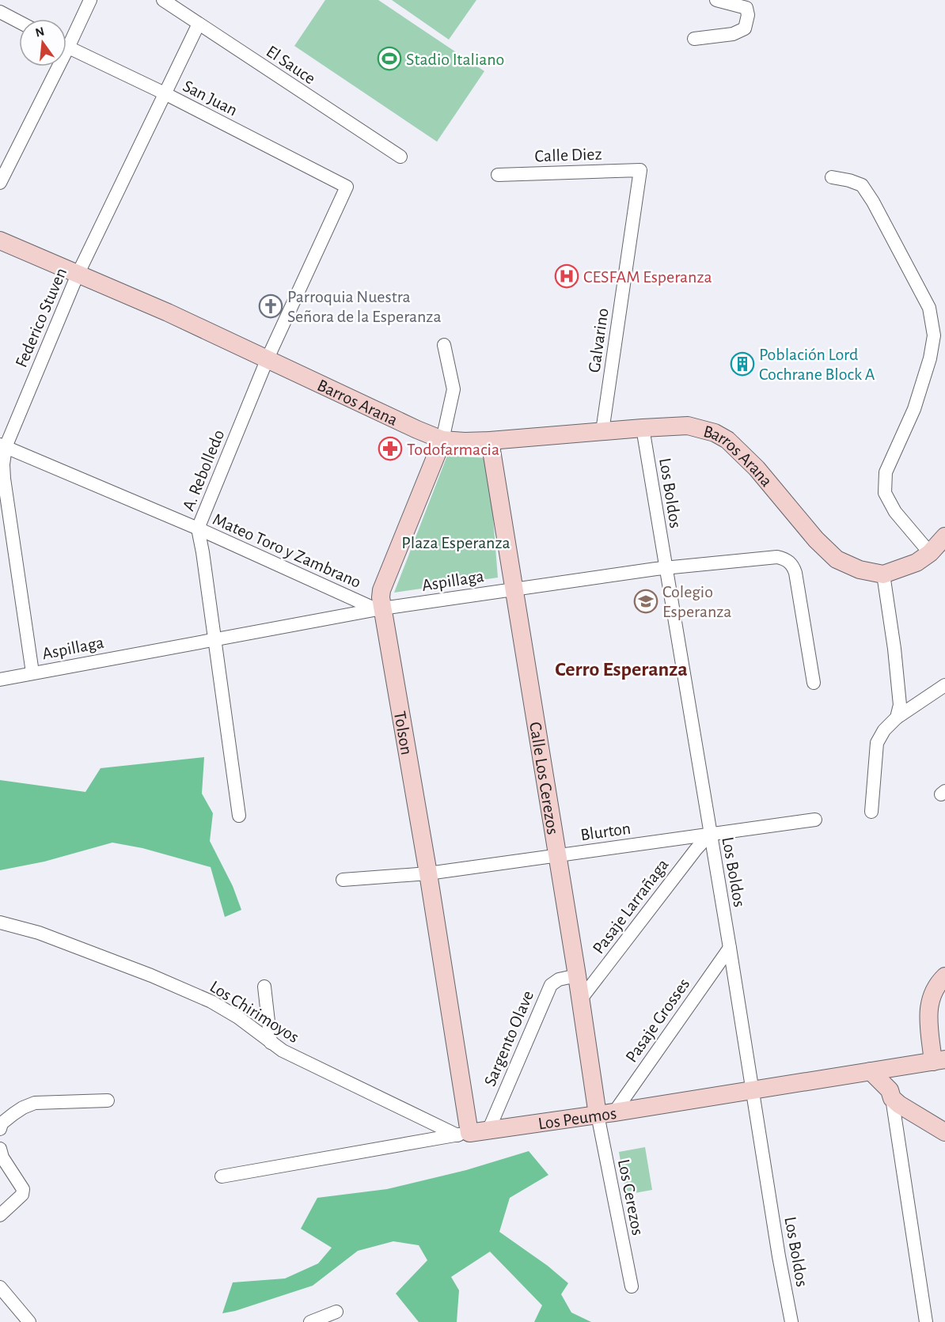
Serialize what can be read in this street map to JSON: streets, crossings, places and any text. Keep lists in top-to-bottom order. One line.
{"streets":{"street":["El Sauce","San Juan","Calle Diez","Federico Stuven","Galvarino","Barros Arana","A. Rebolledo","Los Boldos","Mateo Toro y Zambrano","Aspillaga","Tolson","Calle Los Cerezos","Blurton","Pasaje Larrañaga","Los Chirimoyos","Pasaje Grosses","Sargento Olave","Los Peumos","Los Cerezos"]},"crossings":[["El Sauce","Federico Stuven"],["San Juan","Federico Stuven"],["San Juan","A. Rebolledo"],["Calle Diez","Galvarino"],["Federico Stuven","Barros Arana"],["Federico Stuven","Mateo Toro y Zambrano"],["Federico Stuven","Aspillaga"],["Galvarino","Barros Arana"],["Barros Arana","A. Rebolledo"],["Barros Arana","Los Boldos"],["Barros Arana","Tolson"],["Barros Arana","Calle Los Cerezos"],["A. Rebolledo","Mateo Toro y Zambrano"],["A. Rebolledo","Aspillaga"],["Los Boldos","Aspillaga"],["Los Boldos","Blurton"],["Los Boldos","Pasaje Larrañaga"],["Los Boldos","Pasaje Grosses"],["Los Boldos","Los Peumos"],["Mateo Toro y Zambrano","Aspillaga"],["Mateo Toro y Zambrano","Tolson"],["Aspillaga","Tolson"],["Aspillaga","Calle Los Cerezos"],["Tolson","Blurton"],["Tolson","Los Chirimoyos"],["Tolson","Los Peumos"],["Calle Los Cerezos","Blurton"],["Calle Los Cerezos","Pasaje Larrañaga"],["Calle Los Cerezos","Pasaje Grosses"],["Calle Los Cerezos","Sargento Olave"],["Calle Los Cerezos","Los Peumos"],["Calle Los Cerezos","Los Cerezos"],["Blurton","Pasaje Larrañaga"],["Los Chirimoyos","Los Peumos"],["Pasaje Grosses","Los Peumos"],["Pasaje Grosses","Los Cerezos"],["Sargento Olave","Los Peumos"],["Los Peumos","Los Cerezos"]],"districts":["Cerro Esperanza"],"parks":["Plaza Esperanza"],"places":{"sports":["Stadio Italiano"],"hospital":["CESFAM Esperanza"],"church":["Parroquia Nuestra Señora de la Esperanza"],"building":["Población Lord Cochrane Block A"],"pharmacy":["Todofarmacia"],"school or university":["Colegio Esperanza"]},"north":"top"}
